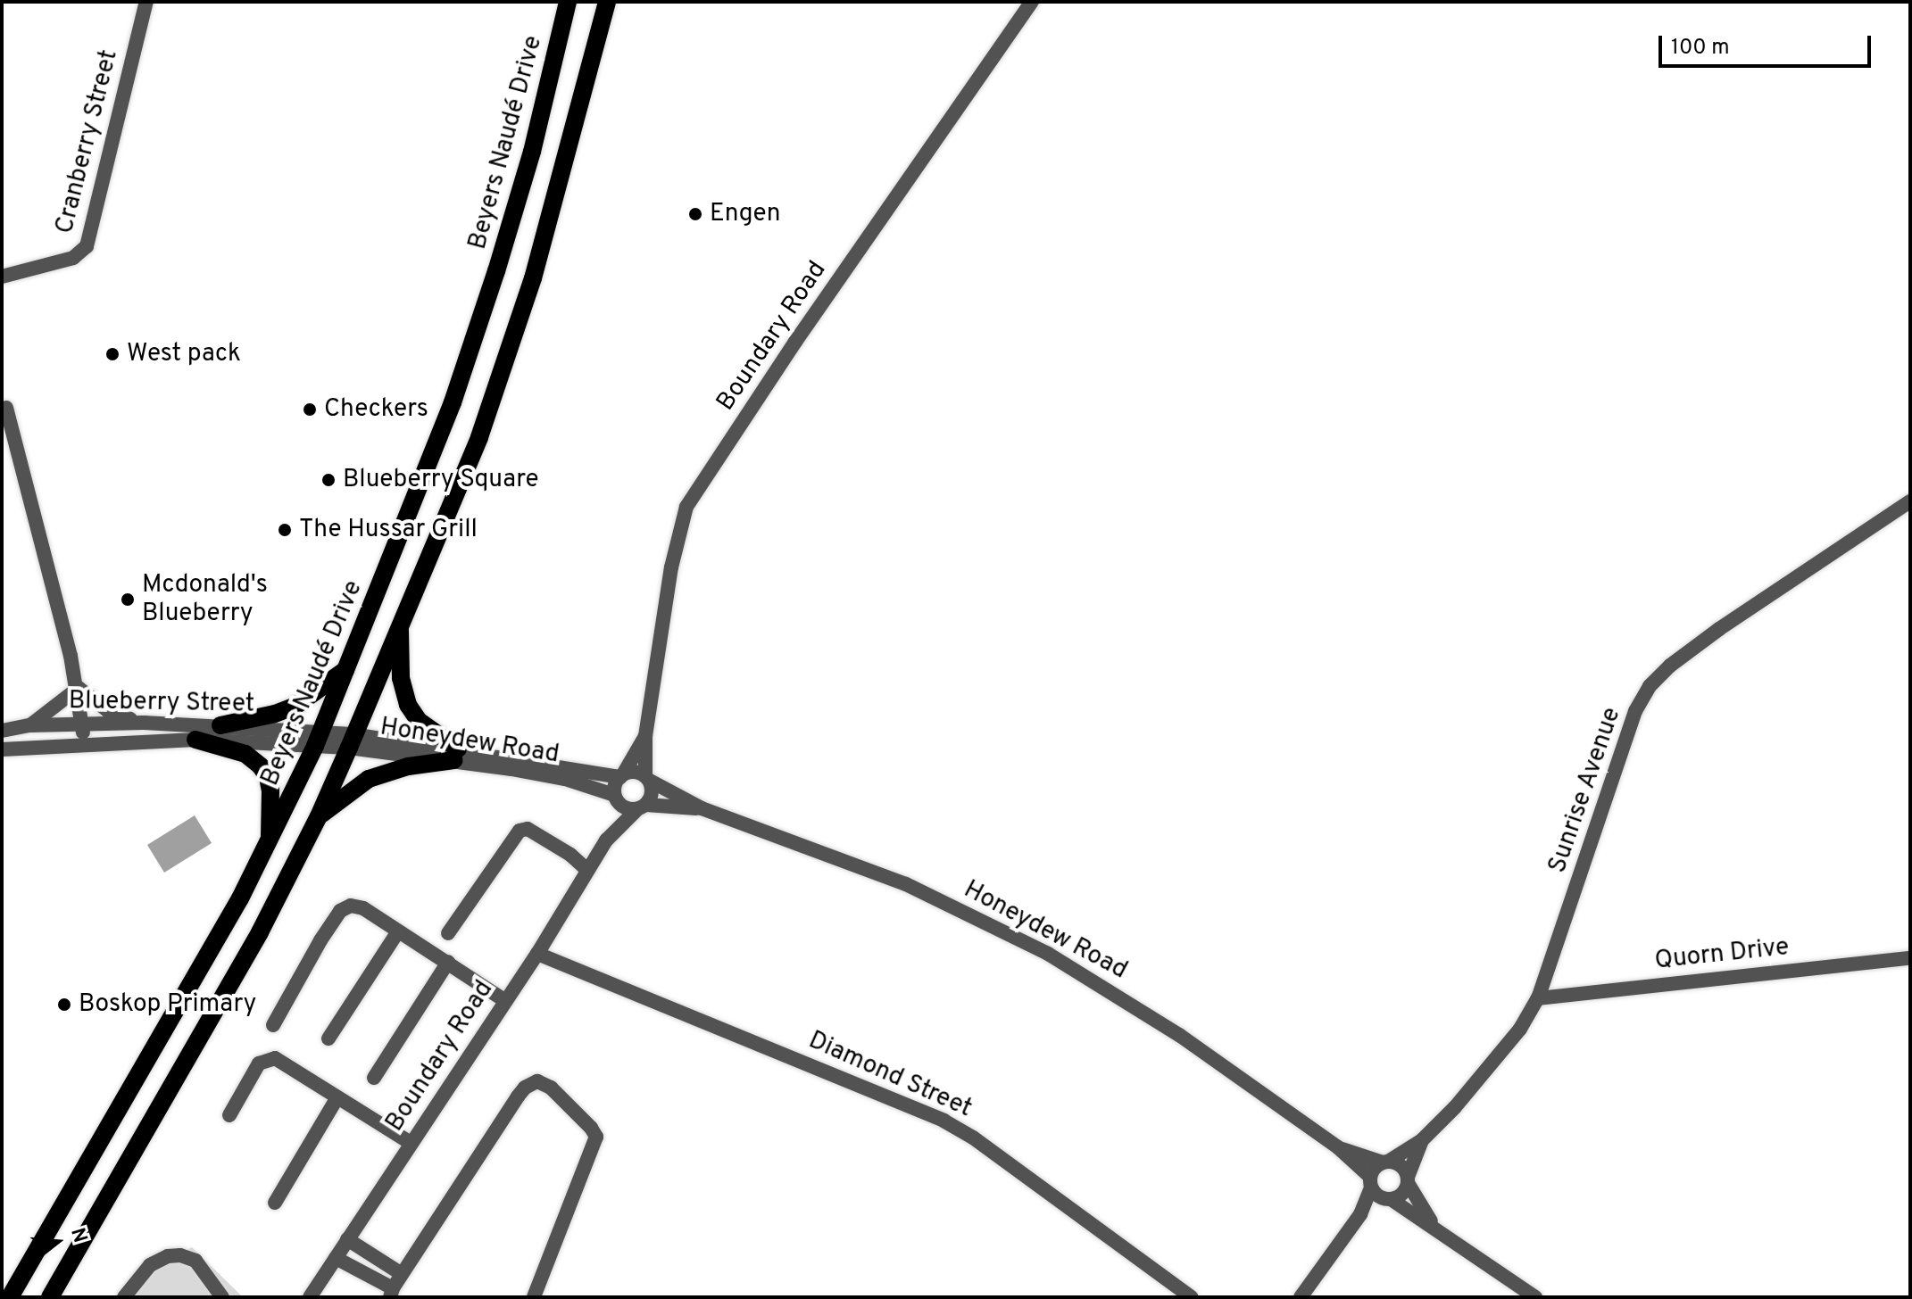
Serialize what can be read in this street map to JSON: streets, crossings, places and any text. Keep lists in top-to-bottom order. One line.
{"streets":{"main road":["Beyers Naudé Drive"],"street":["Cranberry Street","Boundary Road","Blueberry Street","Honeydew Road","Sunrise Avenue","Quorn Drive","Diamond Street"]},"crossings":[["Beyers Naudé Drive","Blueberry Street"],["Beyers Naudé Drive","Honeydew Road"],["Boundary Road","Honeydew Road"],["Boundary Road","Diamond Street"],["Blueberry Street","Honeydew Road"],["Honeydew Road","Sunrise Avenue"],["Sunrise Avenue","Quorn Drive"]],"places":["Engen","West pack","Checkers","Blueberry Square","The Hussar Grill","Mcdonald's Blueberry","Boskop Primary"],"scale_bar":"100 m","north":"right"}
